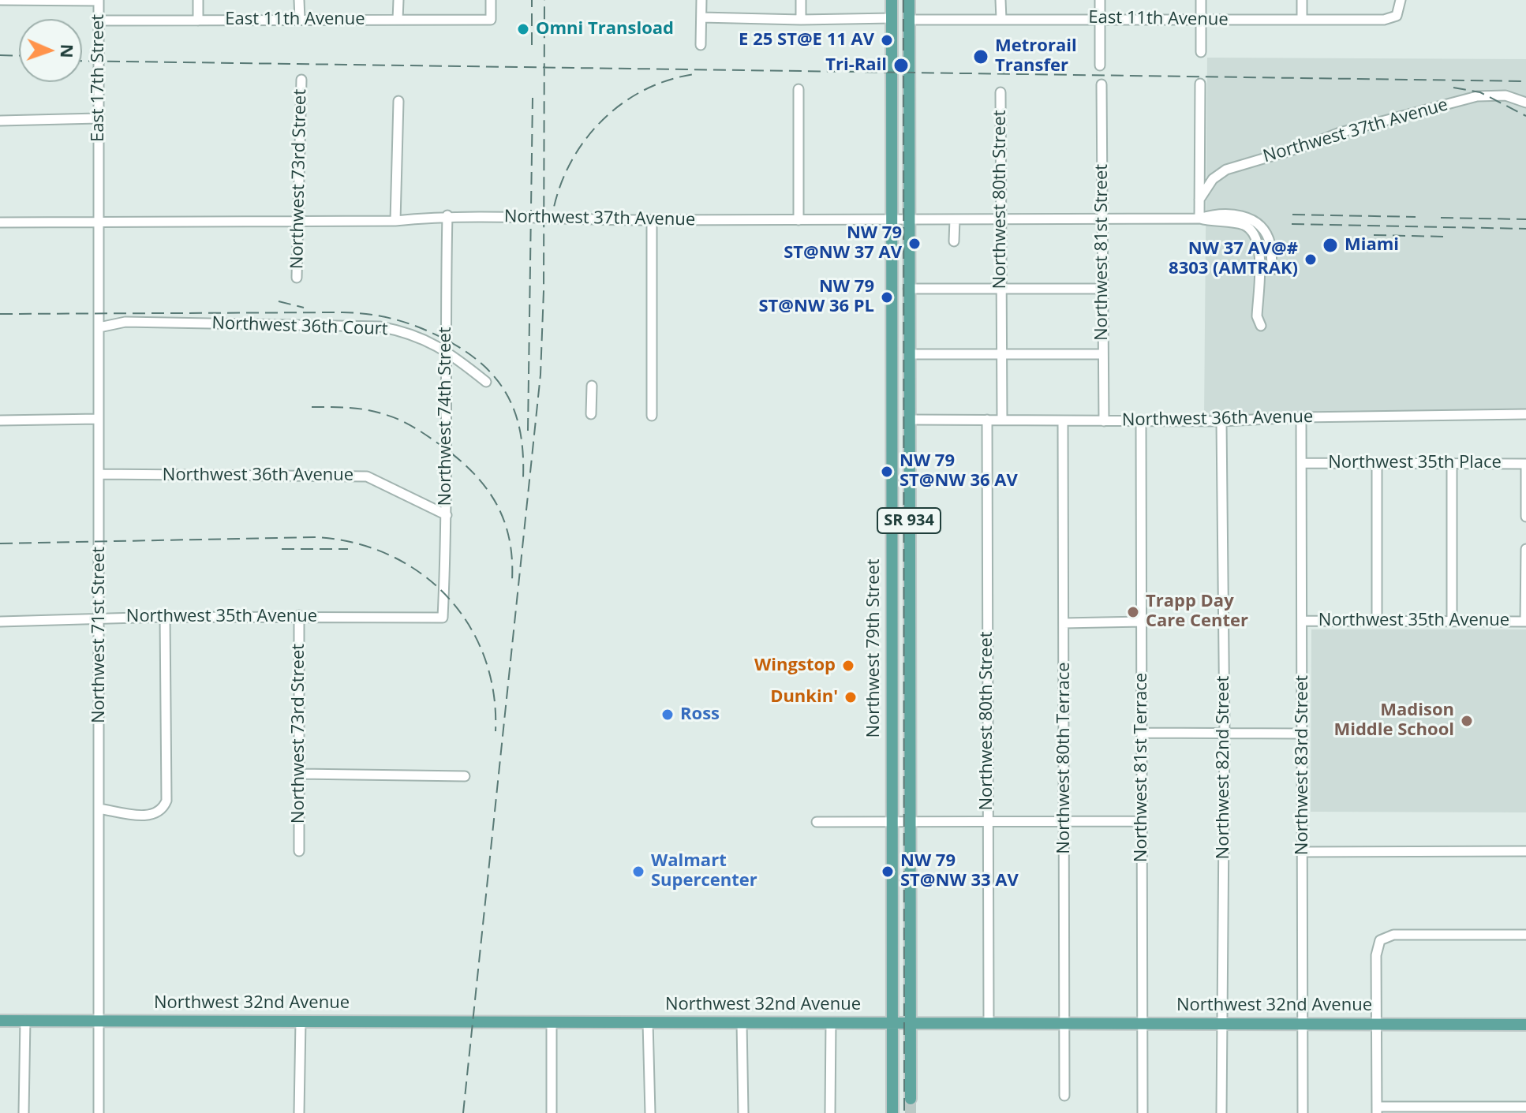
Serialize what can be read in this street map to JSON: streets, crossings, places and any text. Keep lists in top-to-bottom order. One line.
{"streets":{"main road":["SR 934","Northwest 79th Street","Northwest 32nd Avenue"],"street":["East 11th Avenue","East 17th Street","Northwest 37th Avenue","Northwest 73rd Street","Northwest 80th Street","Northwest 81st Street","Northwest 36th Court","Northwest 74th Street","Northwest 36th Avenue","Northwest 35th Place","Northwest 35th Avenue","Northwest 71st Street","Northwest 80th Terrace","Northwest 83rd Street","Northwest 81st Terrace","Northwest 82nd Street"]},"crossings":[["East 11th Avenue","East 17th Street"],["East 11th Avenue","SR 934"],["East 11th Avenue","Northwest 79th Street"],["East 17th Street","Northwest 71st Street"],["Northwest 37th Avenue","Northwest 73rd Street"],["Northwest 37th Avenue","Northwest 80th Street"],["Northwest 37th Avenue","Northwest 81st Street"],["Northwest 37th Avenue","Northwest 74th Street"],["Northwest 37th Avenue","Northwest 71st Street"],["Northwest 37th Avenue","Northwest 79th Street"],["Northwest 73rd Street","Northwest 35th Avenue"],["Northwest 80th Street","Northwest 36th Avenue"],["Northwest 80th Street","Northwest 32nd Avenue"],["Northwest 81st Street","Northwest 36th Avenue"],["Northwest 36th Court","Northwest 74th Street"],["Northwest 36th Court","Northwest 71st Street"],["Northwest 74th Street","Northwest 36th Avenue"],["Northwest 74th Street","Northwest 35th Avenue"],["Northwest 36th Avenue","Northwest 71st Street"],["Northwest 36th Avenue","Northwest 79th Street"],["Northwest 36th Avenue","Northwest 80th Terrace"],["Northwest 36th Avenue","Northwest 83rd Street"],["Northwest 36th Avenue","Northwest 81st Terrace"],["Northwest 36th Avenue","Northwest 82nd Street"],["Northwest 35th Place","Northwest 83rd Street"],["SR 934","Northwest 79th Street"],["Northwest 35th Avenue","Northwest 71st Street"],["Northwest 35th Avenue","Northwest 83rd Street"],["Northwest 71st Street","Northwest 32nd Avenue"],["Northwest 79th Street","Northwest 32nd Avenue"],["Northwest 80th Terrace","Northwest 32nd Avenue"],["Northwest 83rd Street","Northwest 32nd Avenue"],["Northwest 81st Terrace","Northwest 32nd Avenue"],["Northwest 82nd Street","Northwest 32nd Avenue"]],"places":["Omni Transload","E 25 ST@E 11 AV","Metrorail Transfer","Tri-Rail","NW 79 ST@NW 37 AV","Miami","NW 37 AV@# 8303 (AMTRAK)","NW 79 ST@NW 36 PL","NW 79 ST@NW 36 AV","Trapp Day Care Center","Wingstop","Dunkin'","Ross","Madison Middle School","Walmart Supercenter","NW 79 ST@NW 33 AV"],"north":"right"}
